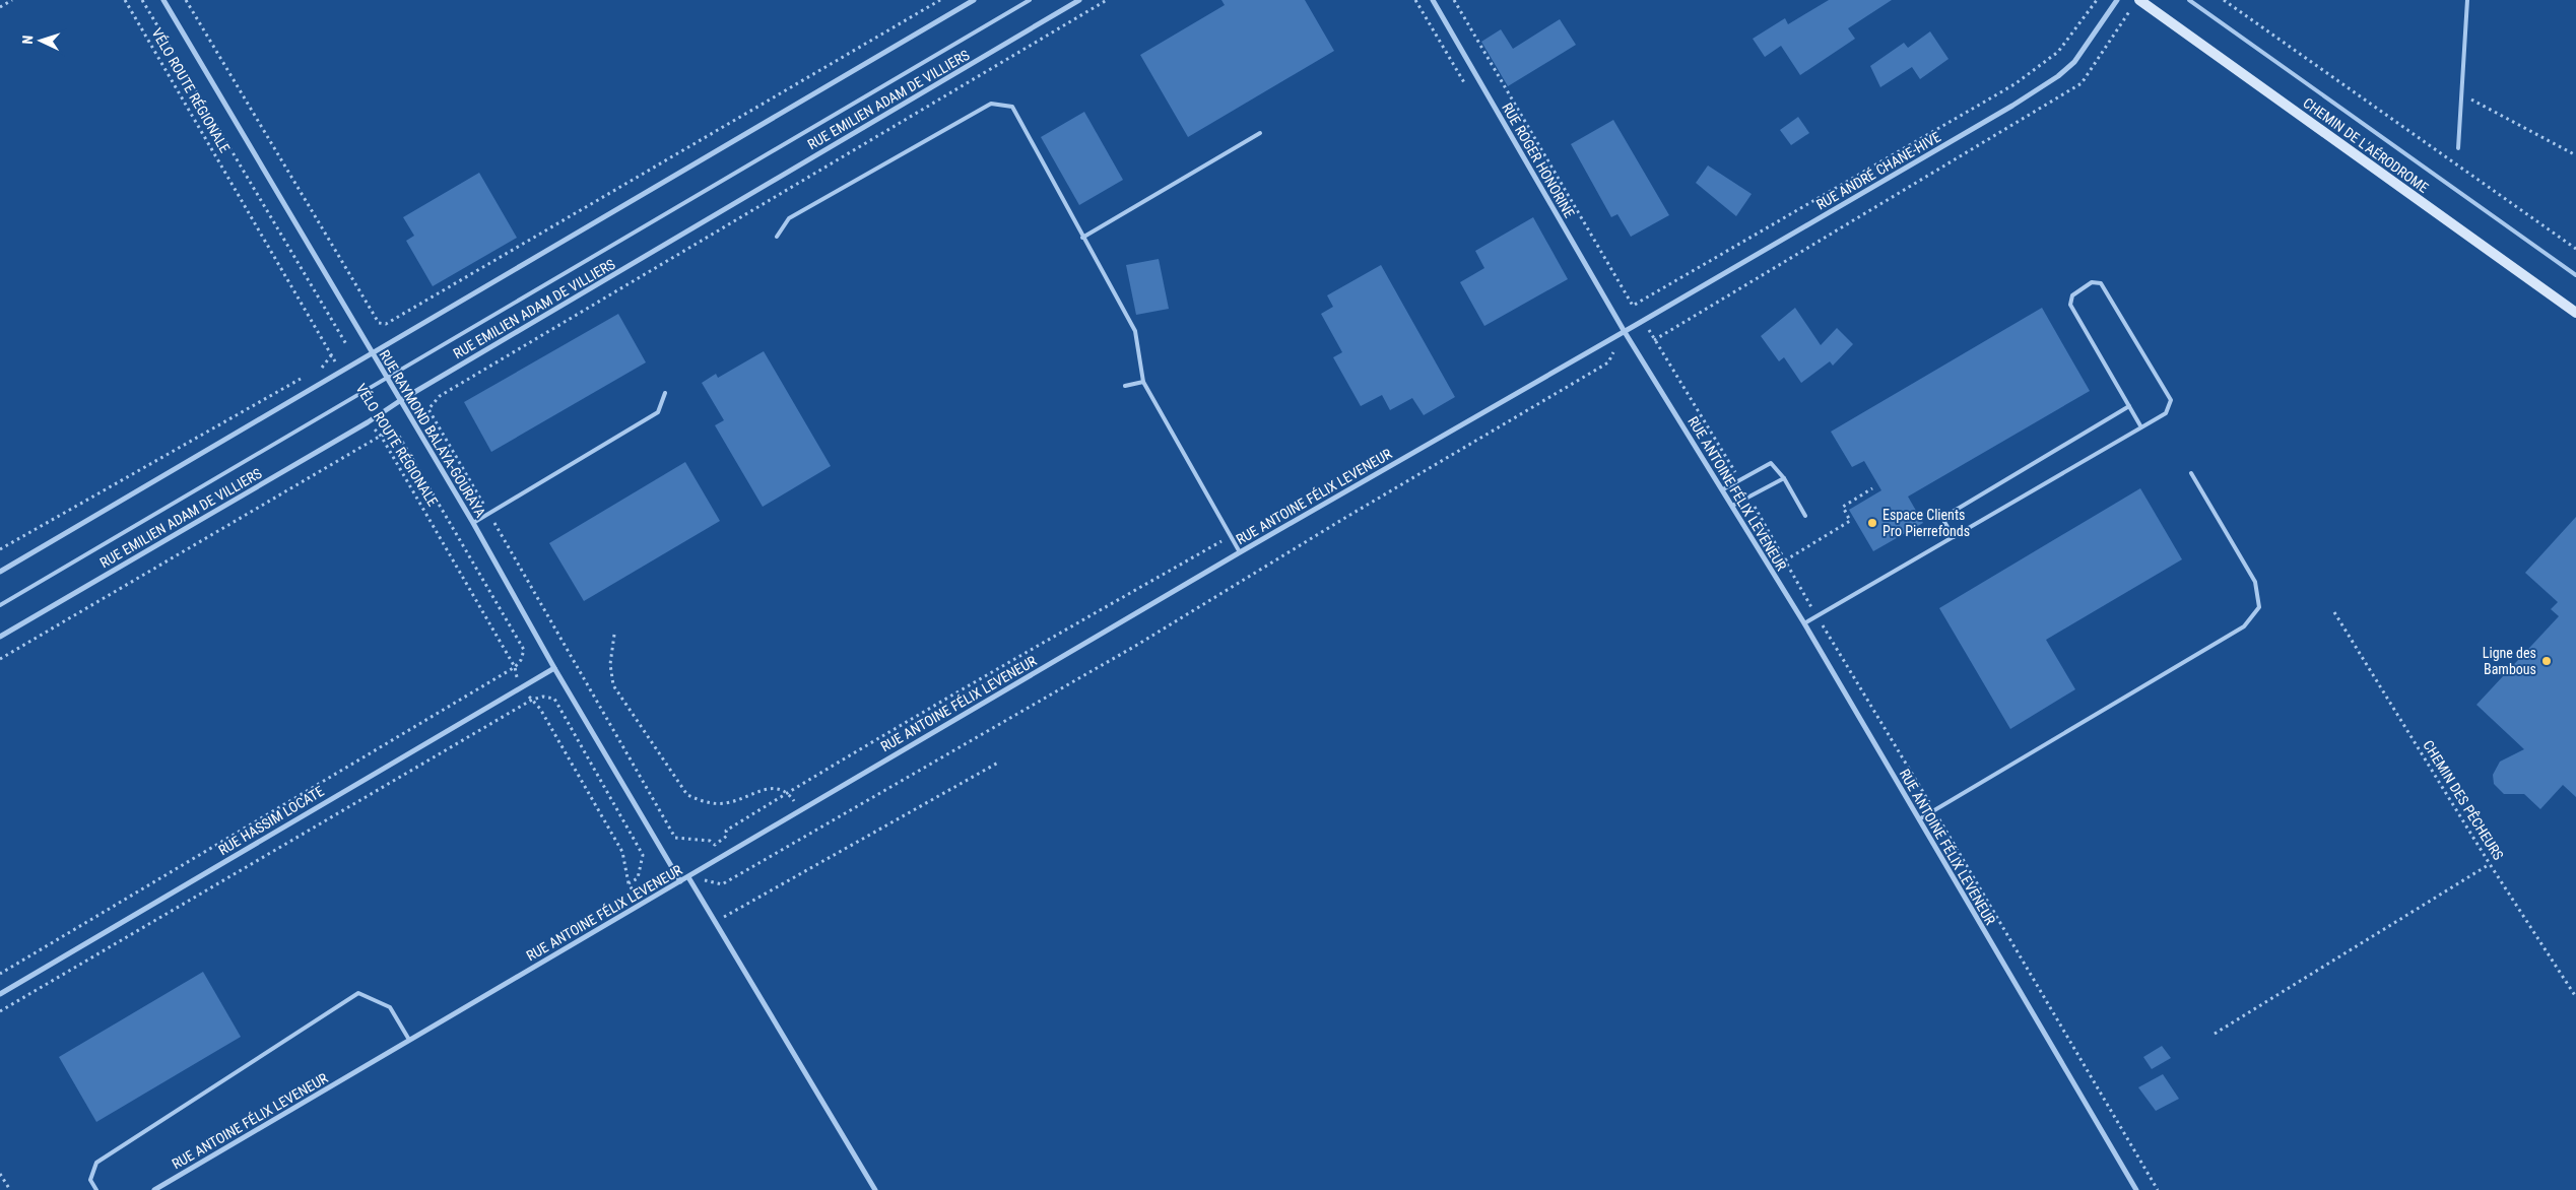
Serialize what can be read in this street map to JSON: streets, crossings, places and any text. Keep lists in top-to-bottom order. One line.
{"streets":{"main road":["CHEMIN DE L'AÉRODROME"],"street":["RUE EMILIEN ADAM DE VILLIERS","RUE ROGER HONORINE","RUE ANDRÉ CHANE-HIVE","RUE RAYMOND BALAYA-GOURAYA","RUE ANTOINE FÉLIX LEVENEUR","RUE HASSIM LOCATE"],"path":["VÉLO ROUTE RÉGIONALE","CHEMIN DES PÊCHEURS"]},"crossings":[["VÉLO ROUTE RÉGIONALE","RUE EMILIEN ADAM DE VILLIERS"],["VÉLO ROUTE RÉGIONALE","RUE HASSIM LOCATE"],["RUE EMILIEN ADAM DE VILLIERS","RUE RAYMOND BALAYA-GOURAYA"],["RUE ROGER HONORINE","RUE ANDRÉ CHANE-HIVE"],["RUE ROGER HONORINE","RUE ANTOINE FÉLIX LEVENEUR"],["RUE ANDRÉ CHANE-HIVE","RUE ANTOINE FÉLIX LEVENEUR"],["RUE RAYMOND BALAYA-GOURAYA","RUE ANTOINE FÉLIX LEVENEUR"],["RUE RAYMOND BALAYA-GOURAYA","RUE HASSIM LOCATE"]],"places":["Espace Clients Pro Pierrefonds","Ligne des Bambous"],"north":"left"}
